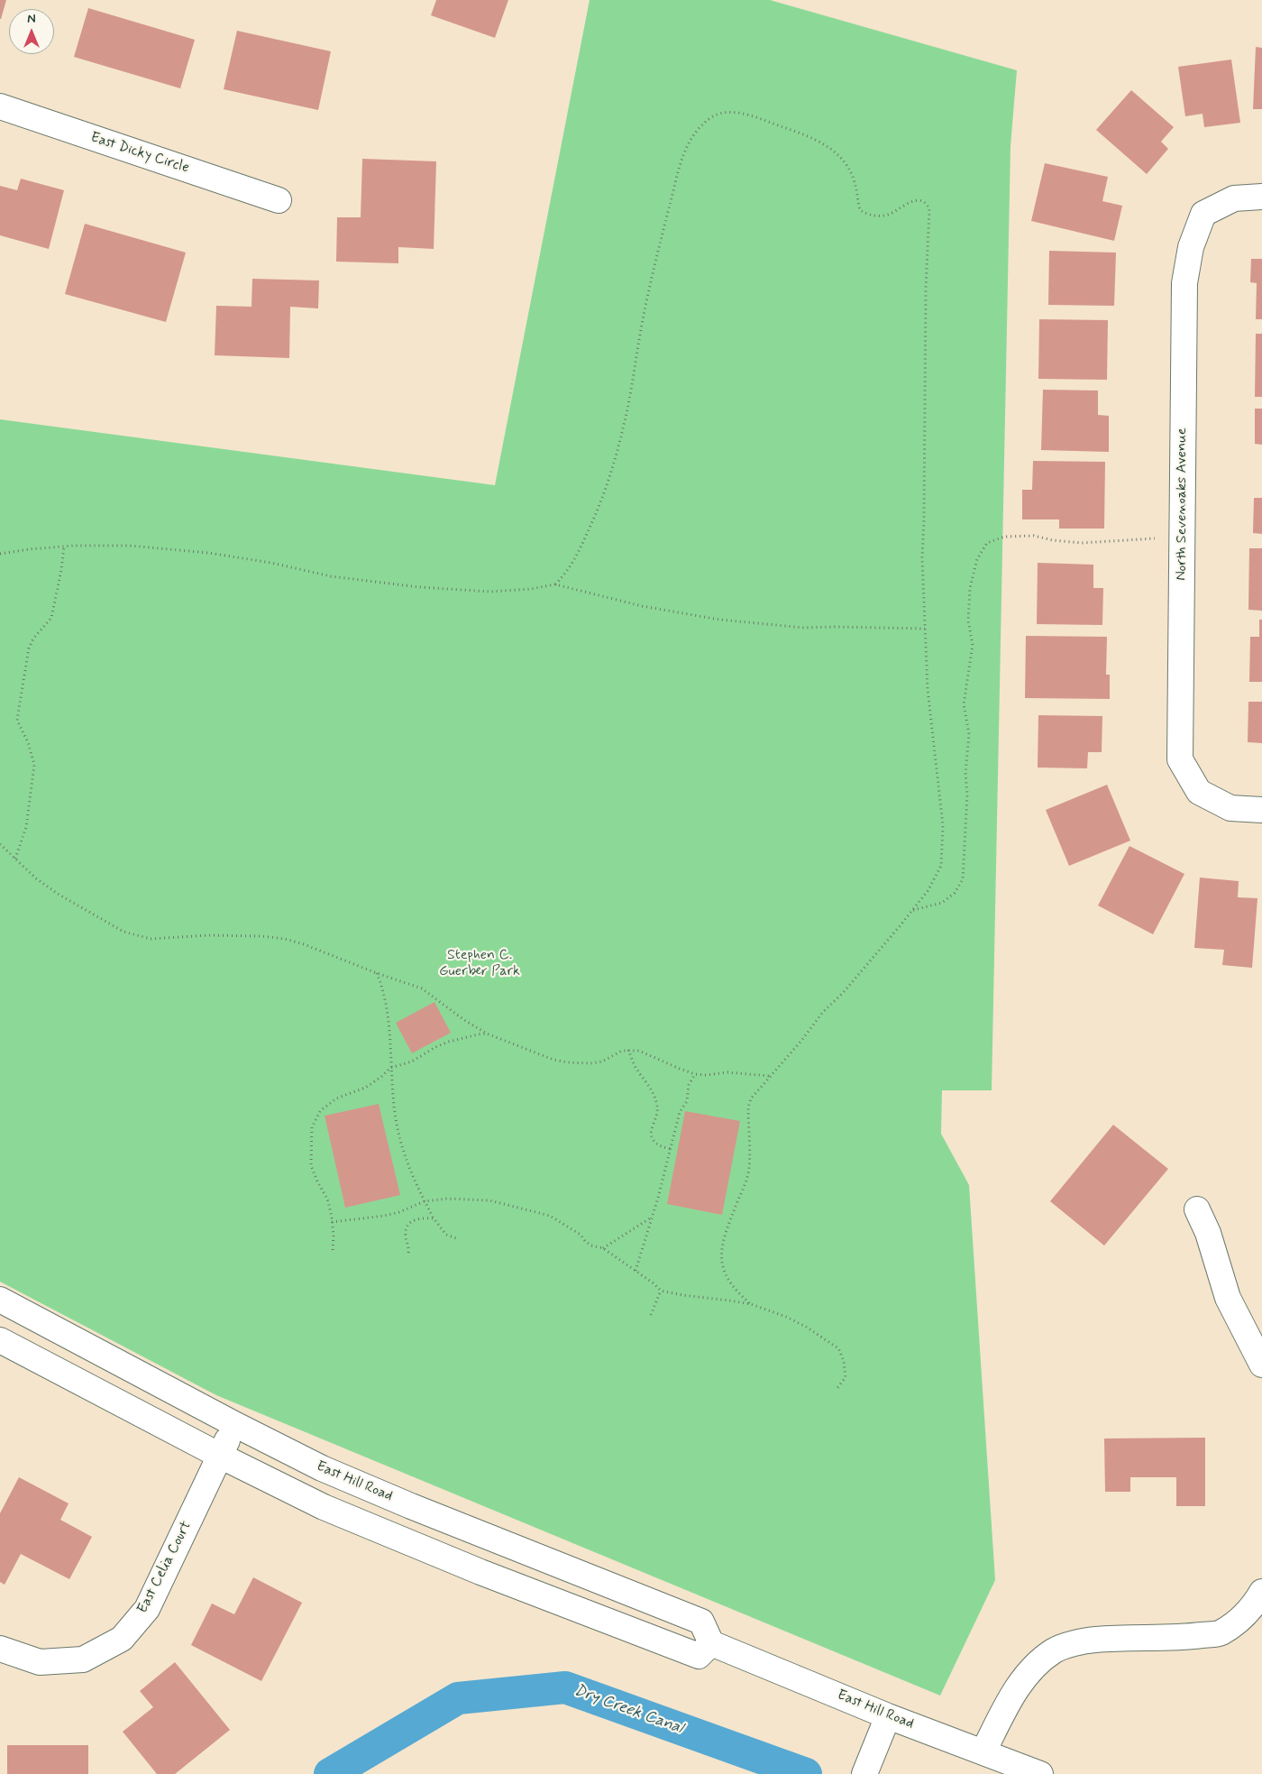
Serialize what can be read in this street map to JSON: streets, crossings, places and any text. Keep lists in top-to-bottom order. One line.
{"streets":{"street":["East Dicky Circle","North Sevenoaks Avenue","East Hill Road","East Celia Court"]},"crossings":[["East Hill Road","East Celia Court"]],"water":["Dry Creek Canal"],"parks":["Stephen C. Guerber Park"],"north":"top"}
